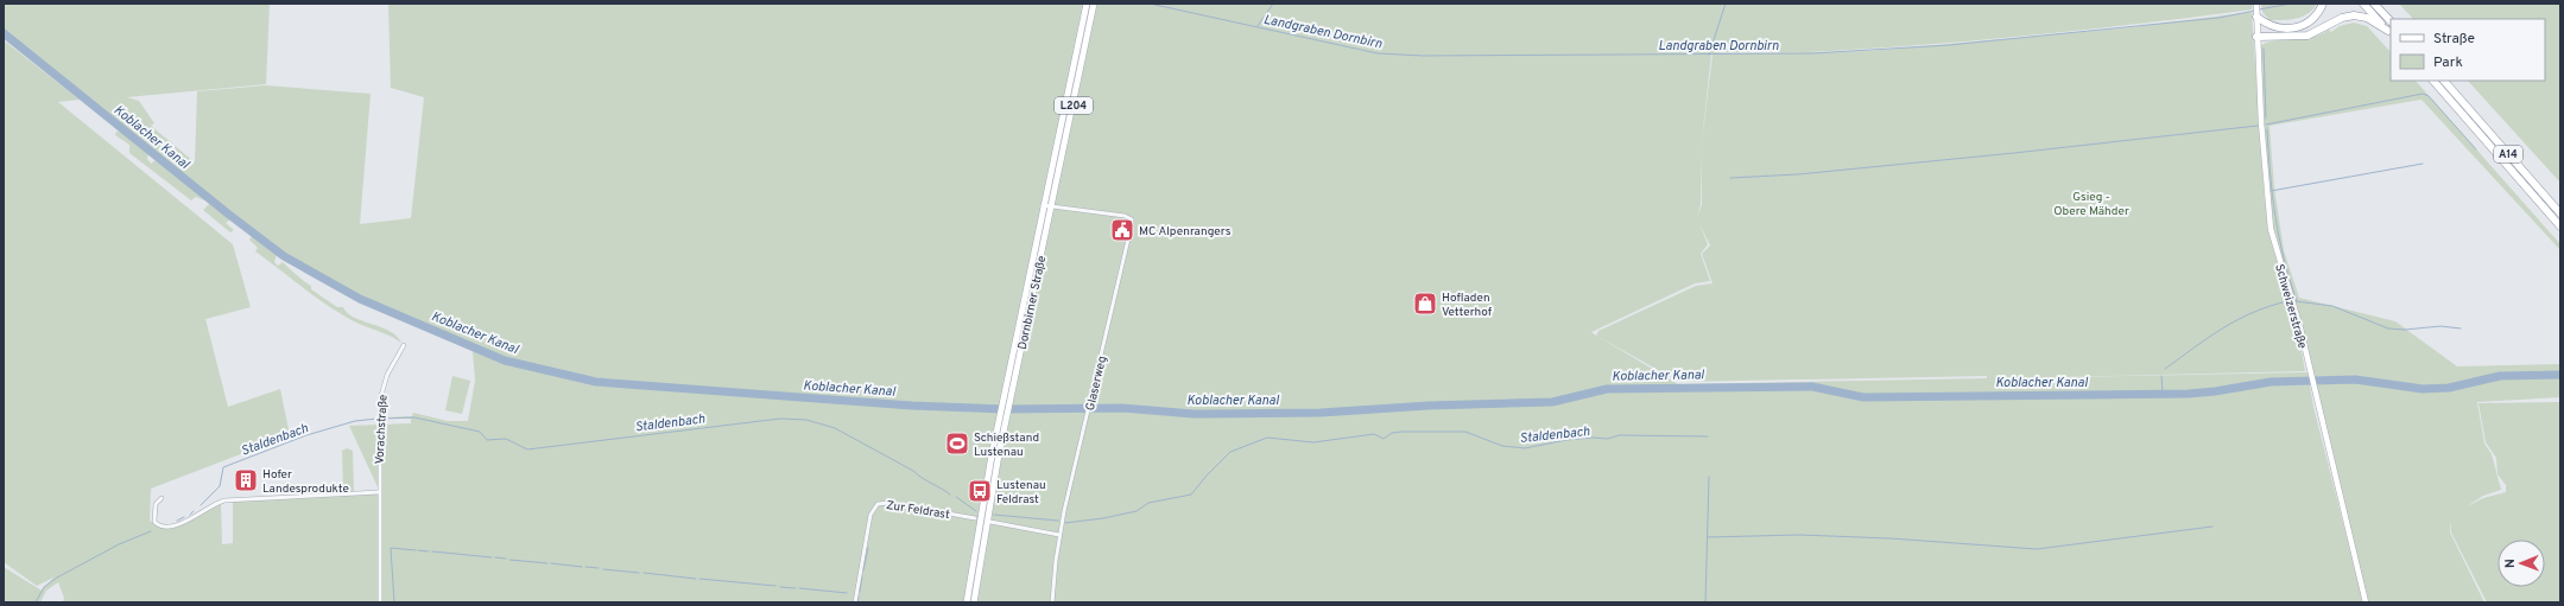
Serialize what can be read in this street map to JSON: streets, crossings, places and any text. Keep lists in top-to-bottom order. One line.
{"streets":{"highway":["A14"],"main road":["L204","Dornbirner Straße","Schweizerstraße"],"street":["Glaserweg","Vorachstraße","Zur Feldrast"]},"crossings":[["Dornbirner Straße","Glaserweg"]],"water":["Landgraben Dornbirn","Koblacher Kanal","Staldenbach"],"parks":["Gsieg - Obere Mähder"],"places":{"public building":["MC Alpenrangers"],"shop":["Hofladen Vetterhof"],"sports":["Schießstand Lustenau"],"building":["Hofer Landesprodukte"],"bus stop":["Lustenau Feldrast"]},"legend":["Straße","Park"],"north":"left"}
